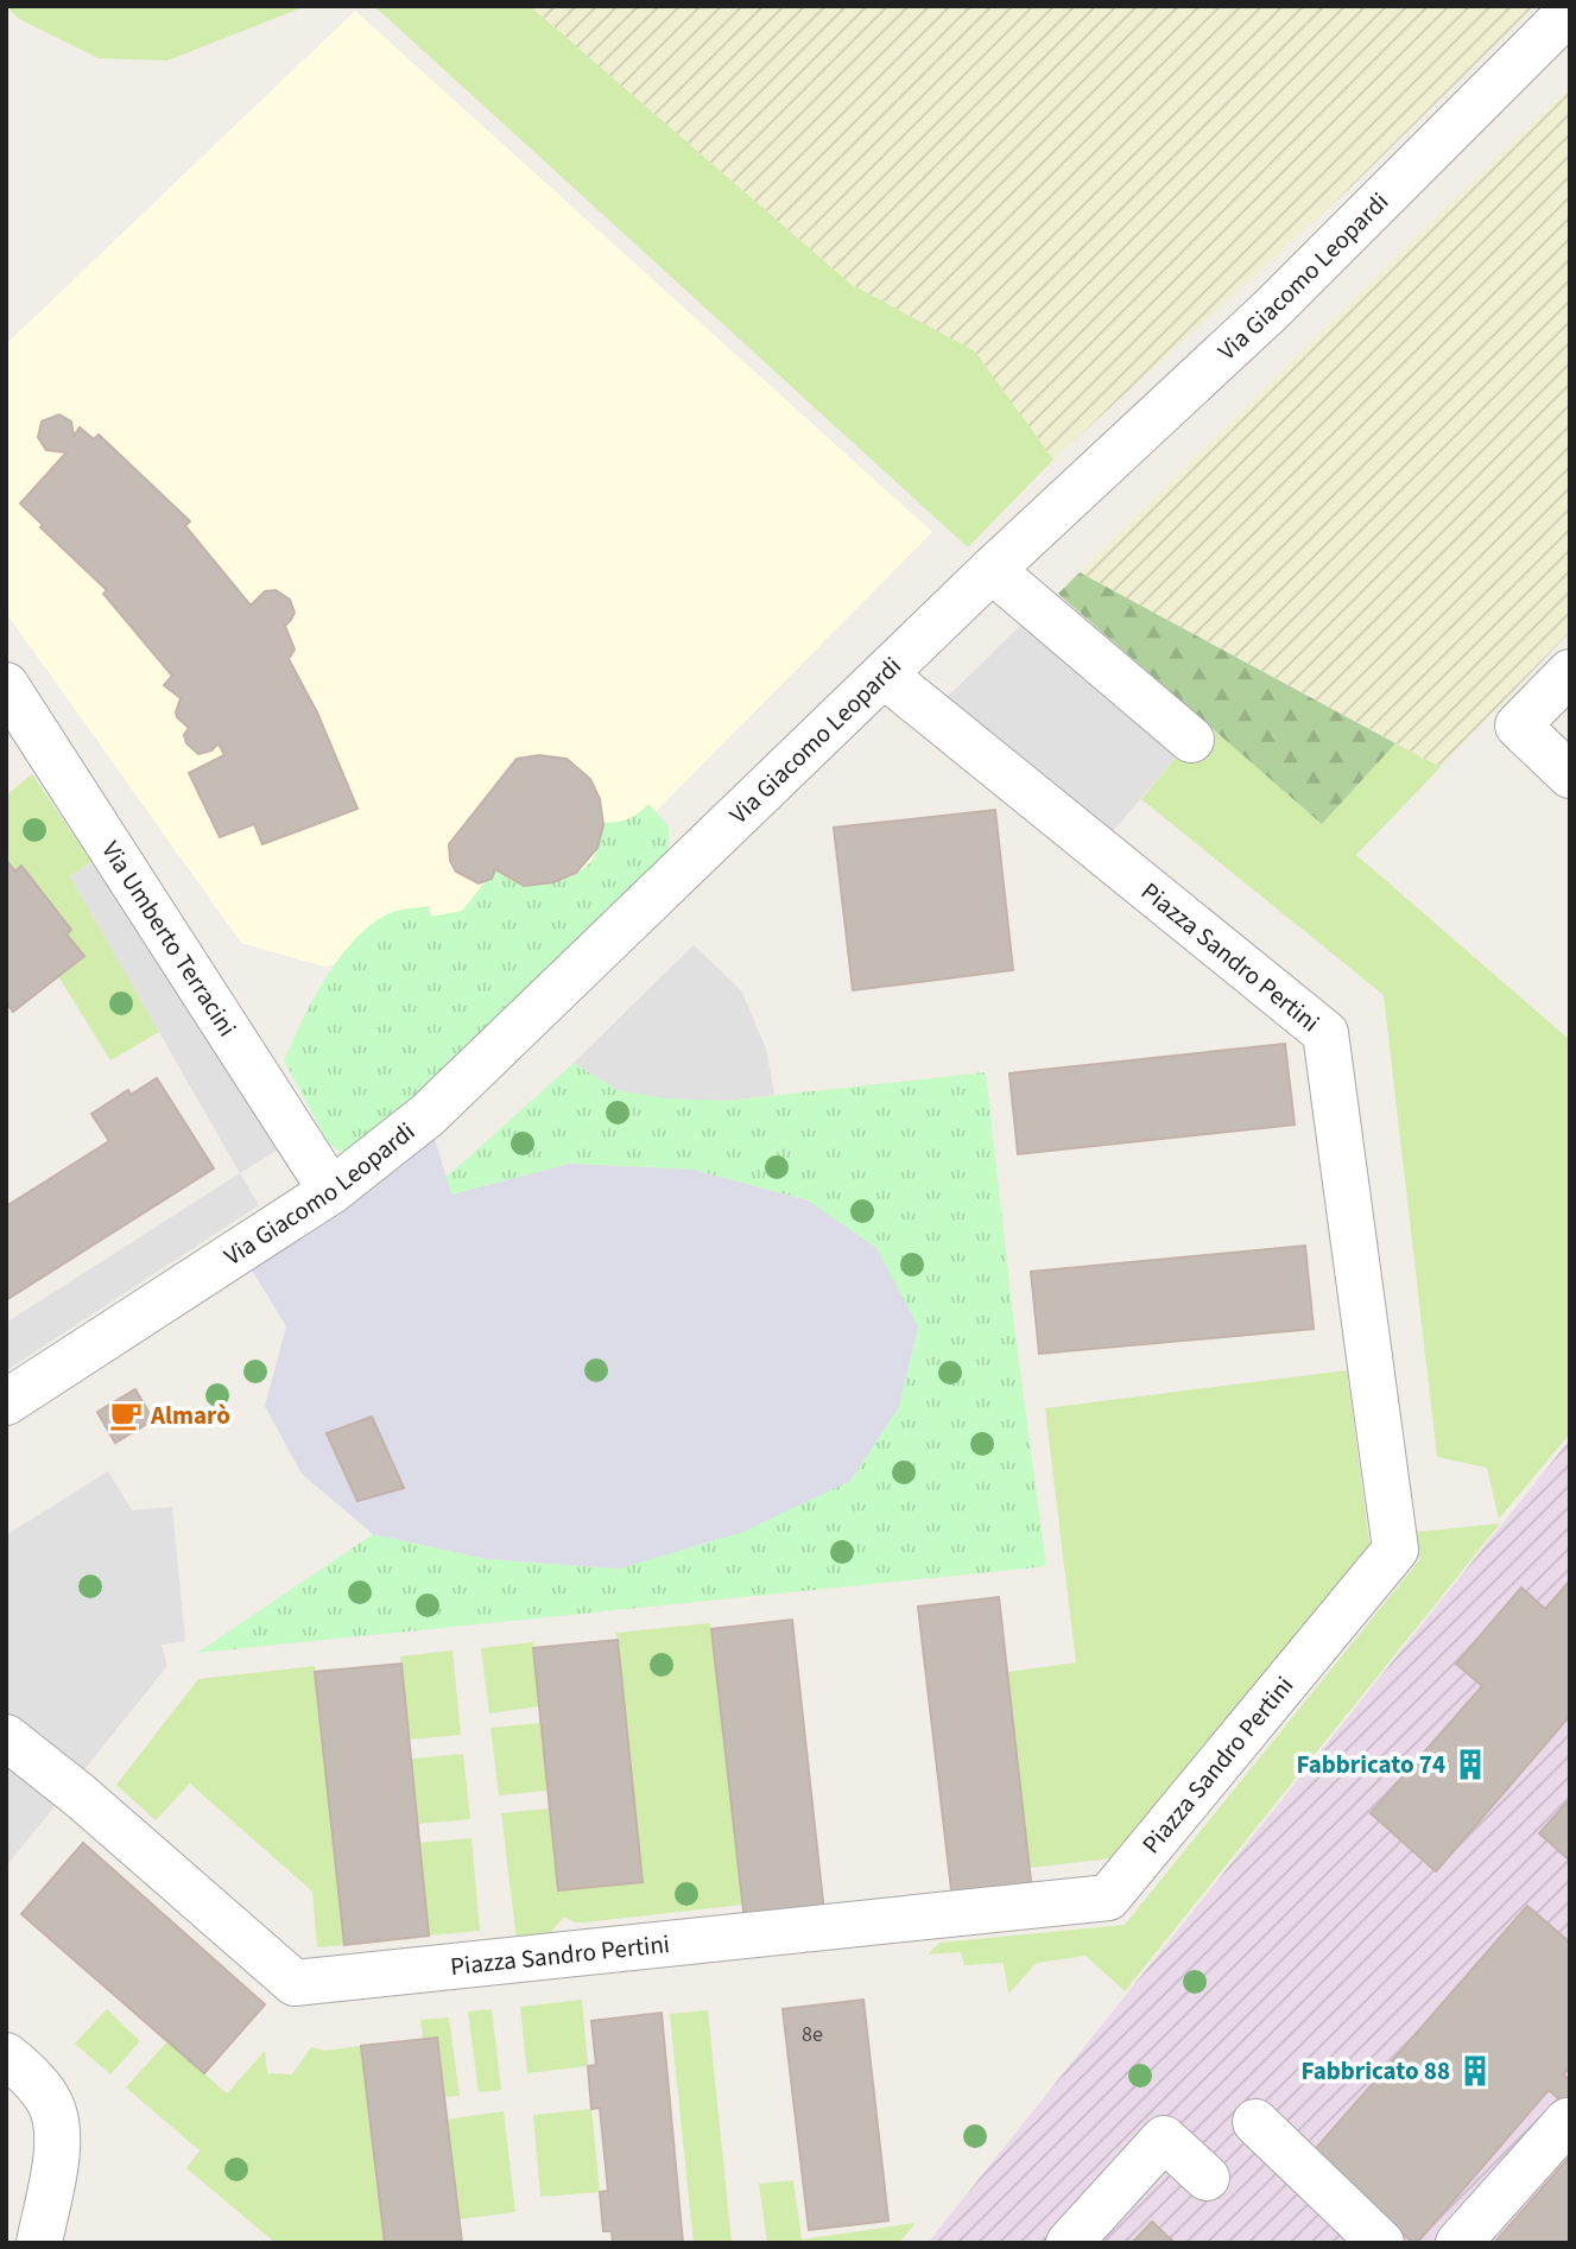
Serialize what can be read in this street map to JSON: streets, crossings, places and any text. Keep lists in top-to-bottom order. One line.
{"streets":{"street":["Via Giacomo Leopardi","Via Umberto Terracini","Piazza Sandro Pertini"]},"crossings":[["Via Giacomo Leopardi","Via Umberto Terracini"],["Via Giacomo Leopardi","Piazza Sandro Pertini"]],"places":{"cafe":["Almarò"],"building":["Fabbricato 74","Fabbricato 88"]},"house_numbers":["8e"]}
